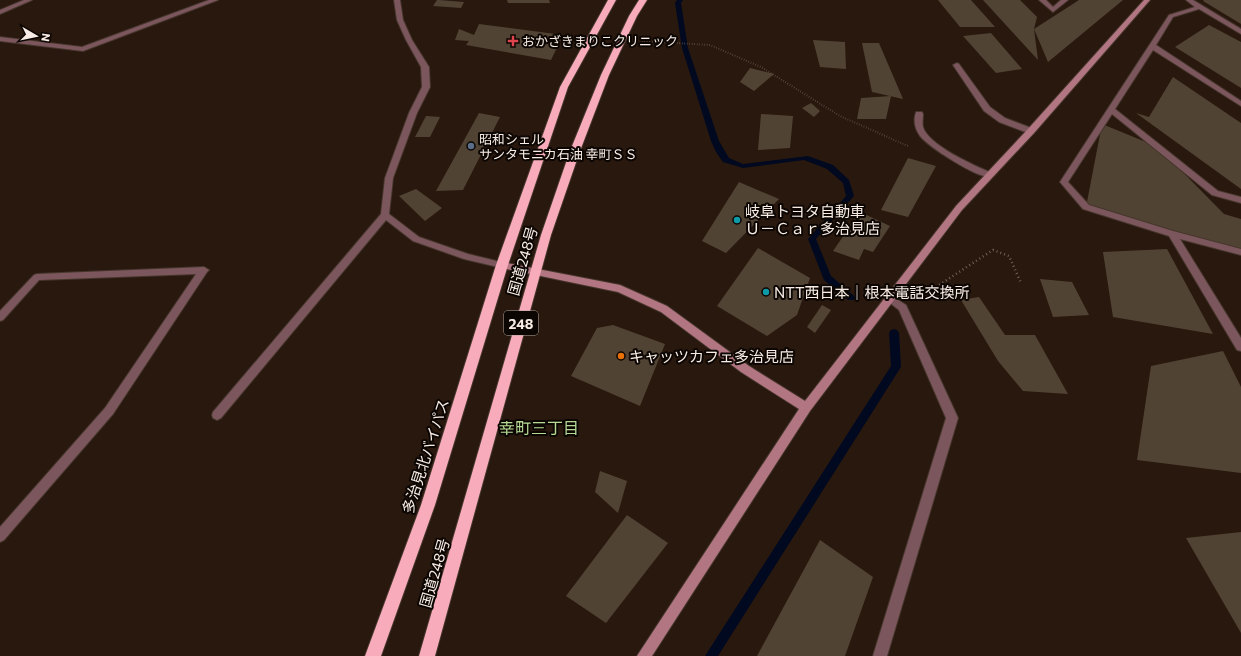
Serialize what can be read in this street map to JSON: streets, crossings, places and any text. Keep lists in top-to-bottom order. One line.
{"streets":{"highway":["国道248号","248","多治見北バイパス"]},"crossings":[["国道248号","多治見北バイパス"]],"districts":["幸町三丁目"],"places":{"health":["おかざきまりこクリニック"],"other":["昭和シェル サンタモニカ石油 幸町ＳＳ","岐阜トヨタ自動車 Ｕ－Ｃａｒ多治見店","NTT西日本｜根本電話交換所","キャッツカフェ多治見店"]},"north":"right"}
